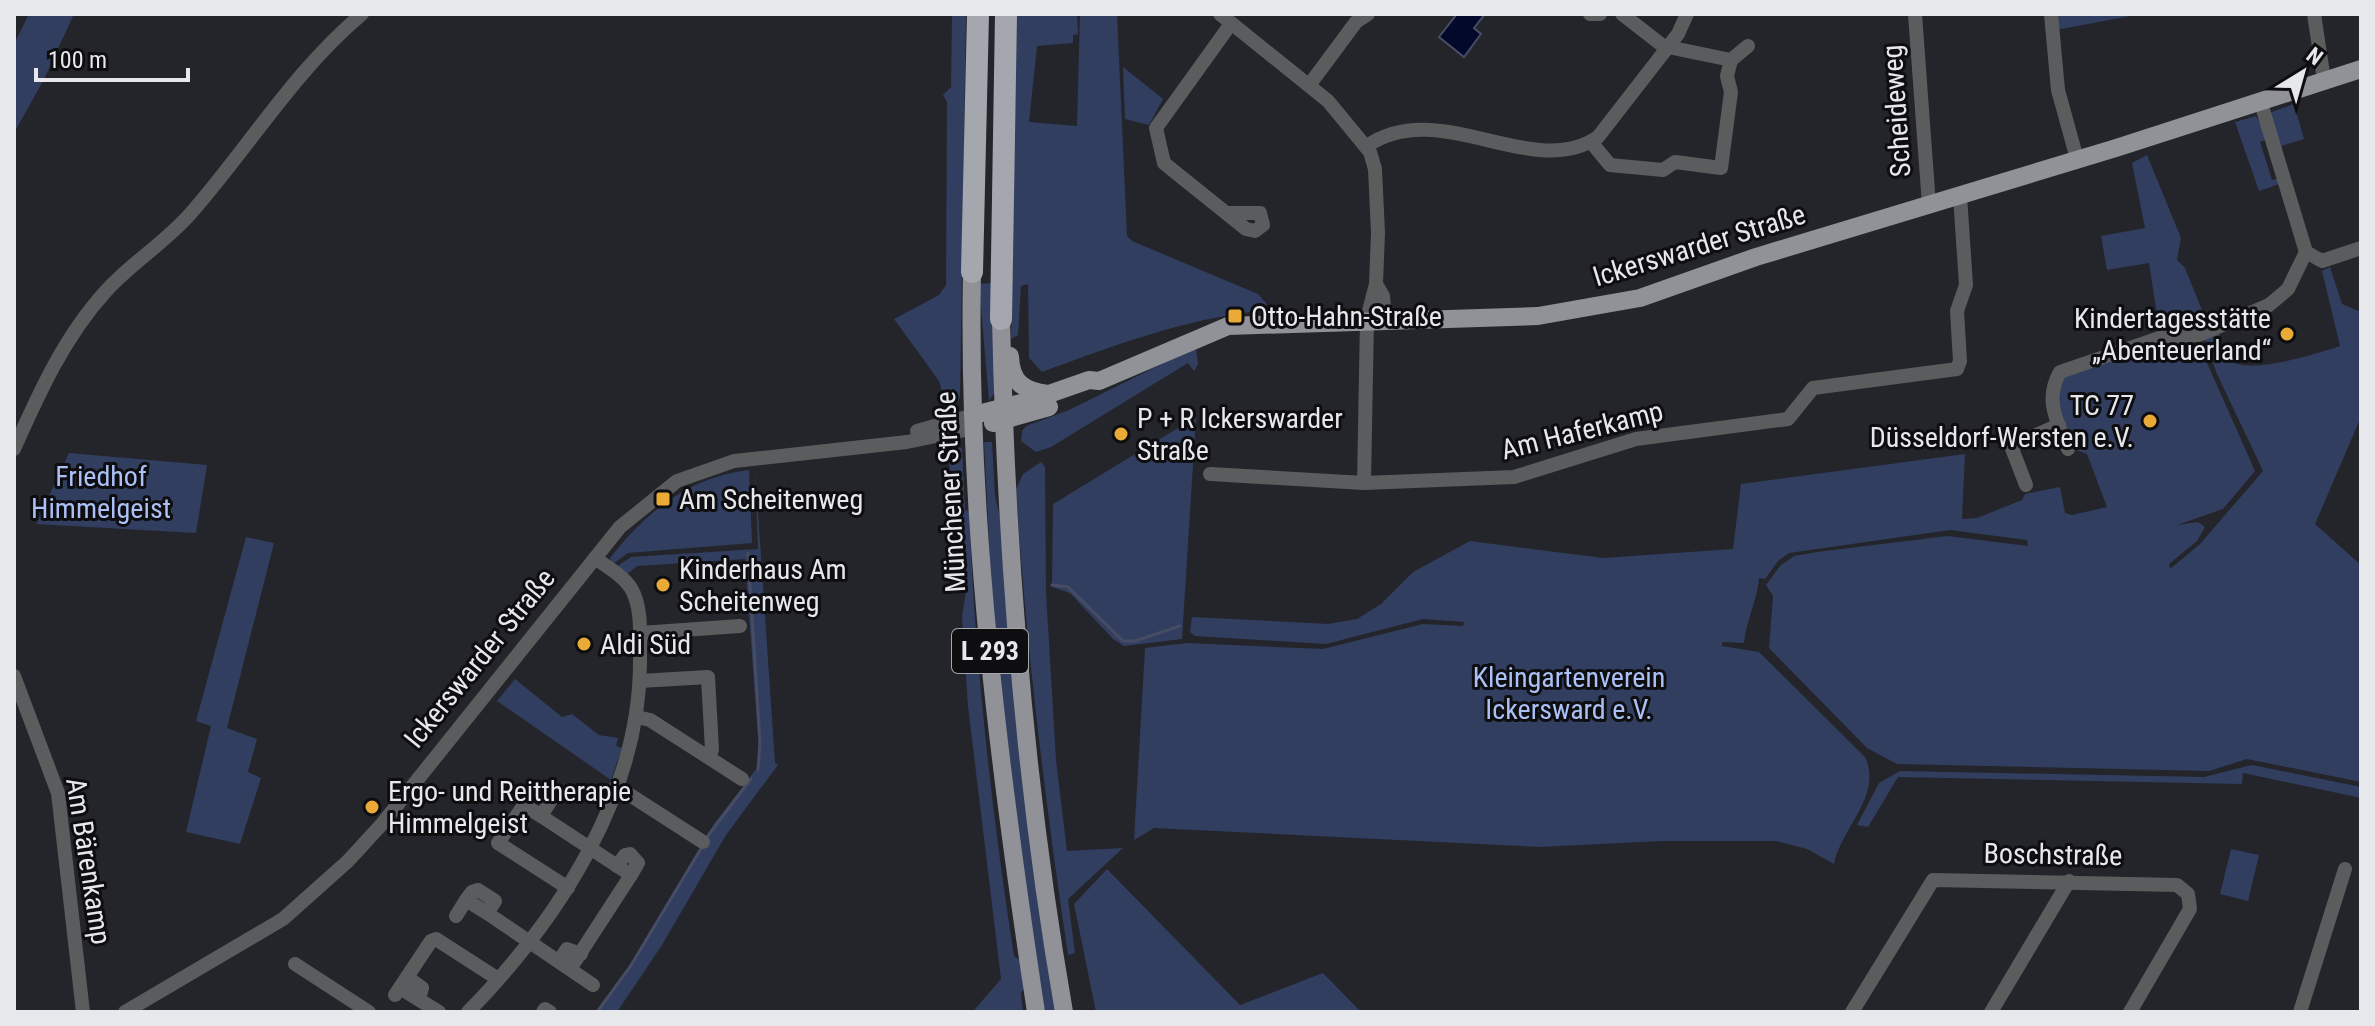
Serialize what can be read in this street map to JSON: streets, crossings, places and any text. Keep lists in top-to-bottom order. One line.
{"streets":{"highway":["Münchener Straße","L 293"],"main road":["Ickerswarder Straße"],"street":["Scheideweg","Am Haferkamp","Boschstraße","Am Bärenkamp"]},"crossings":[["Scheideweg","Ickerswarder Straße"],["Ickerswarder Straße","Am Haferkamp"],["Ickerswarder Straße","Münchener Straße"]],"parks":["Friedhof Himmelgeist","Kleingartenverein Ickersward e.V."],"places":{"transit":["Otto-Hahn-Straße","Am Scheitenweg"],"other":["Kindertagesstätte „Abenteuerland“","TC 77 Düsseldorf-Wersten e.V.","P + R Ickerswarder Straße","Kinderhaus Am Scheitenweg","Aldi Süd","Ergo- und Reittherapie Himmelgeist"]},"scale_bar":"100 m","north":"top right"}
